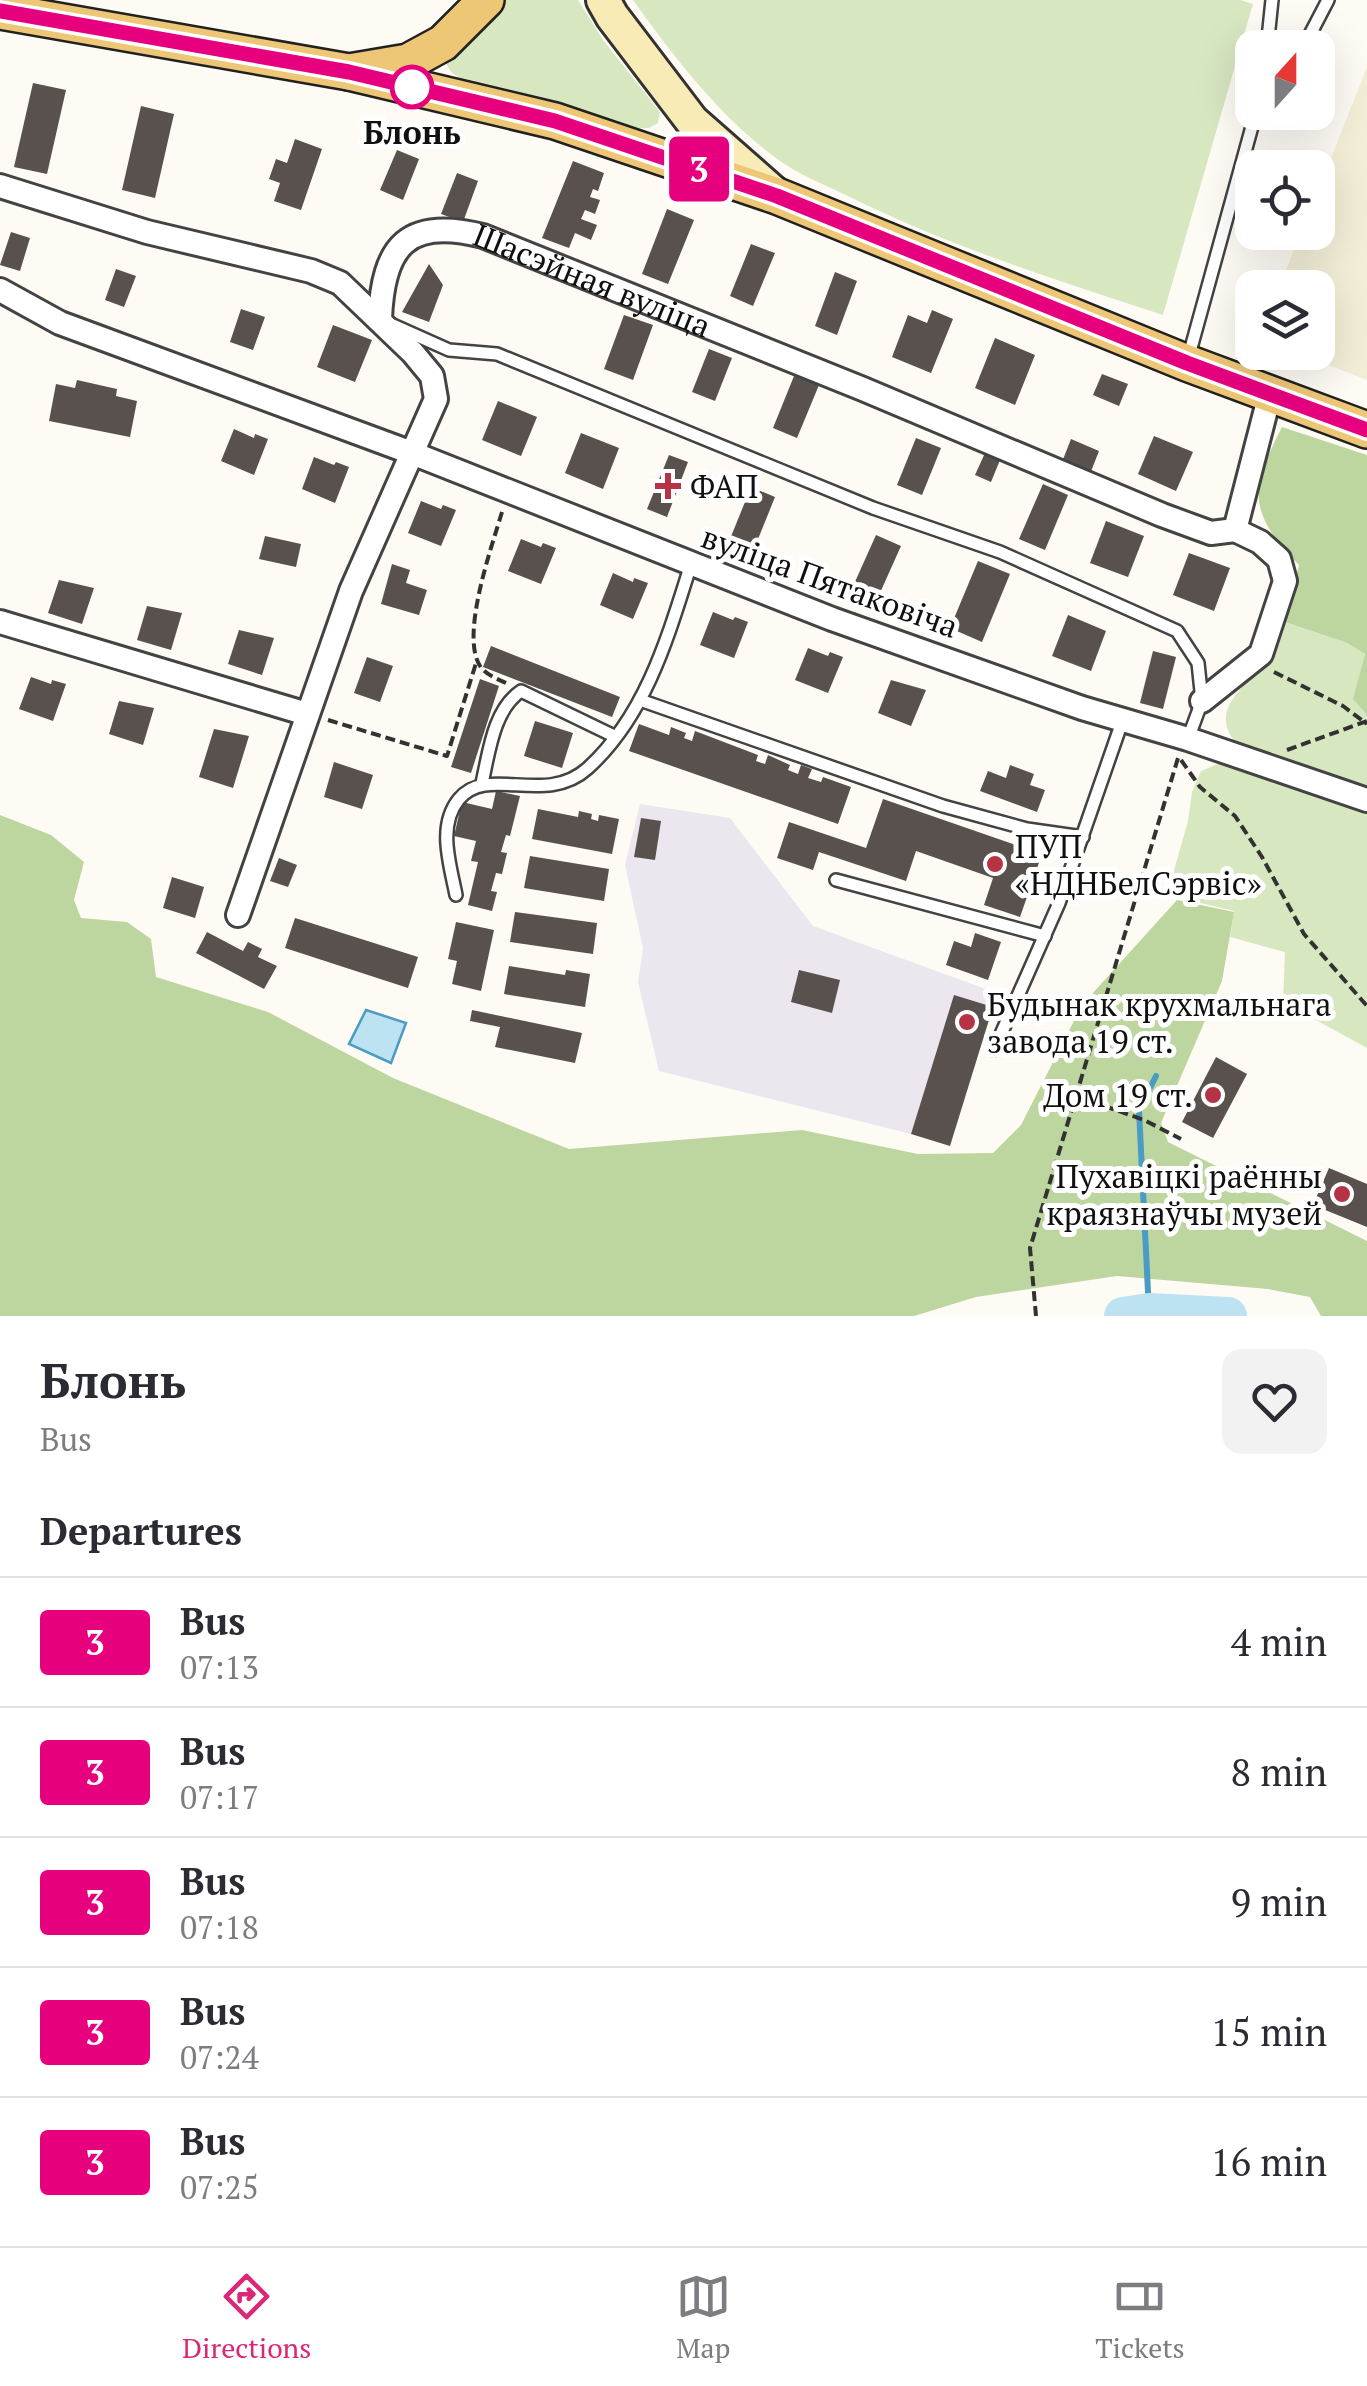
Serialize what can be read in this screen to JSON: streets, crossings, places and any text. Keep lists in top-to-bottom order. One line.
{"streets":{"street":["Шасэйная вуліца","вуліца Пятаковіча"]},"places":{"other":["Блонь","ПУП «НДНБелСэрвіс»","Будынак крухмальнага завода 19 ст.","Дом 19 ст.","Пухавіцкі раённы краязнаўчы музей"],"health":["ФАП"]},"lines":["bus line 3"],"north":"top","page":{"on_map":"3","heading":[["Блонь","Bus"],"Departures"],"list":[{"mark":"3","name":"Bus","note":"07:13","value":"4 min"},{"mark":"3","name":"Bus","note":"07:17","value":"8 min"},{"mark":"3","name":"Bus","note":"07:18","value":"9 min"},{"mark":"3","name":"Bus","note":"07:24","value":"15 min"},{"mark":"3","name":"Bus","note":"07:25","value":"16 min"}],"tabs":["Directions","Map","Tickets"]}}
